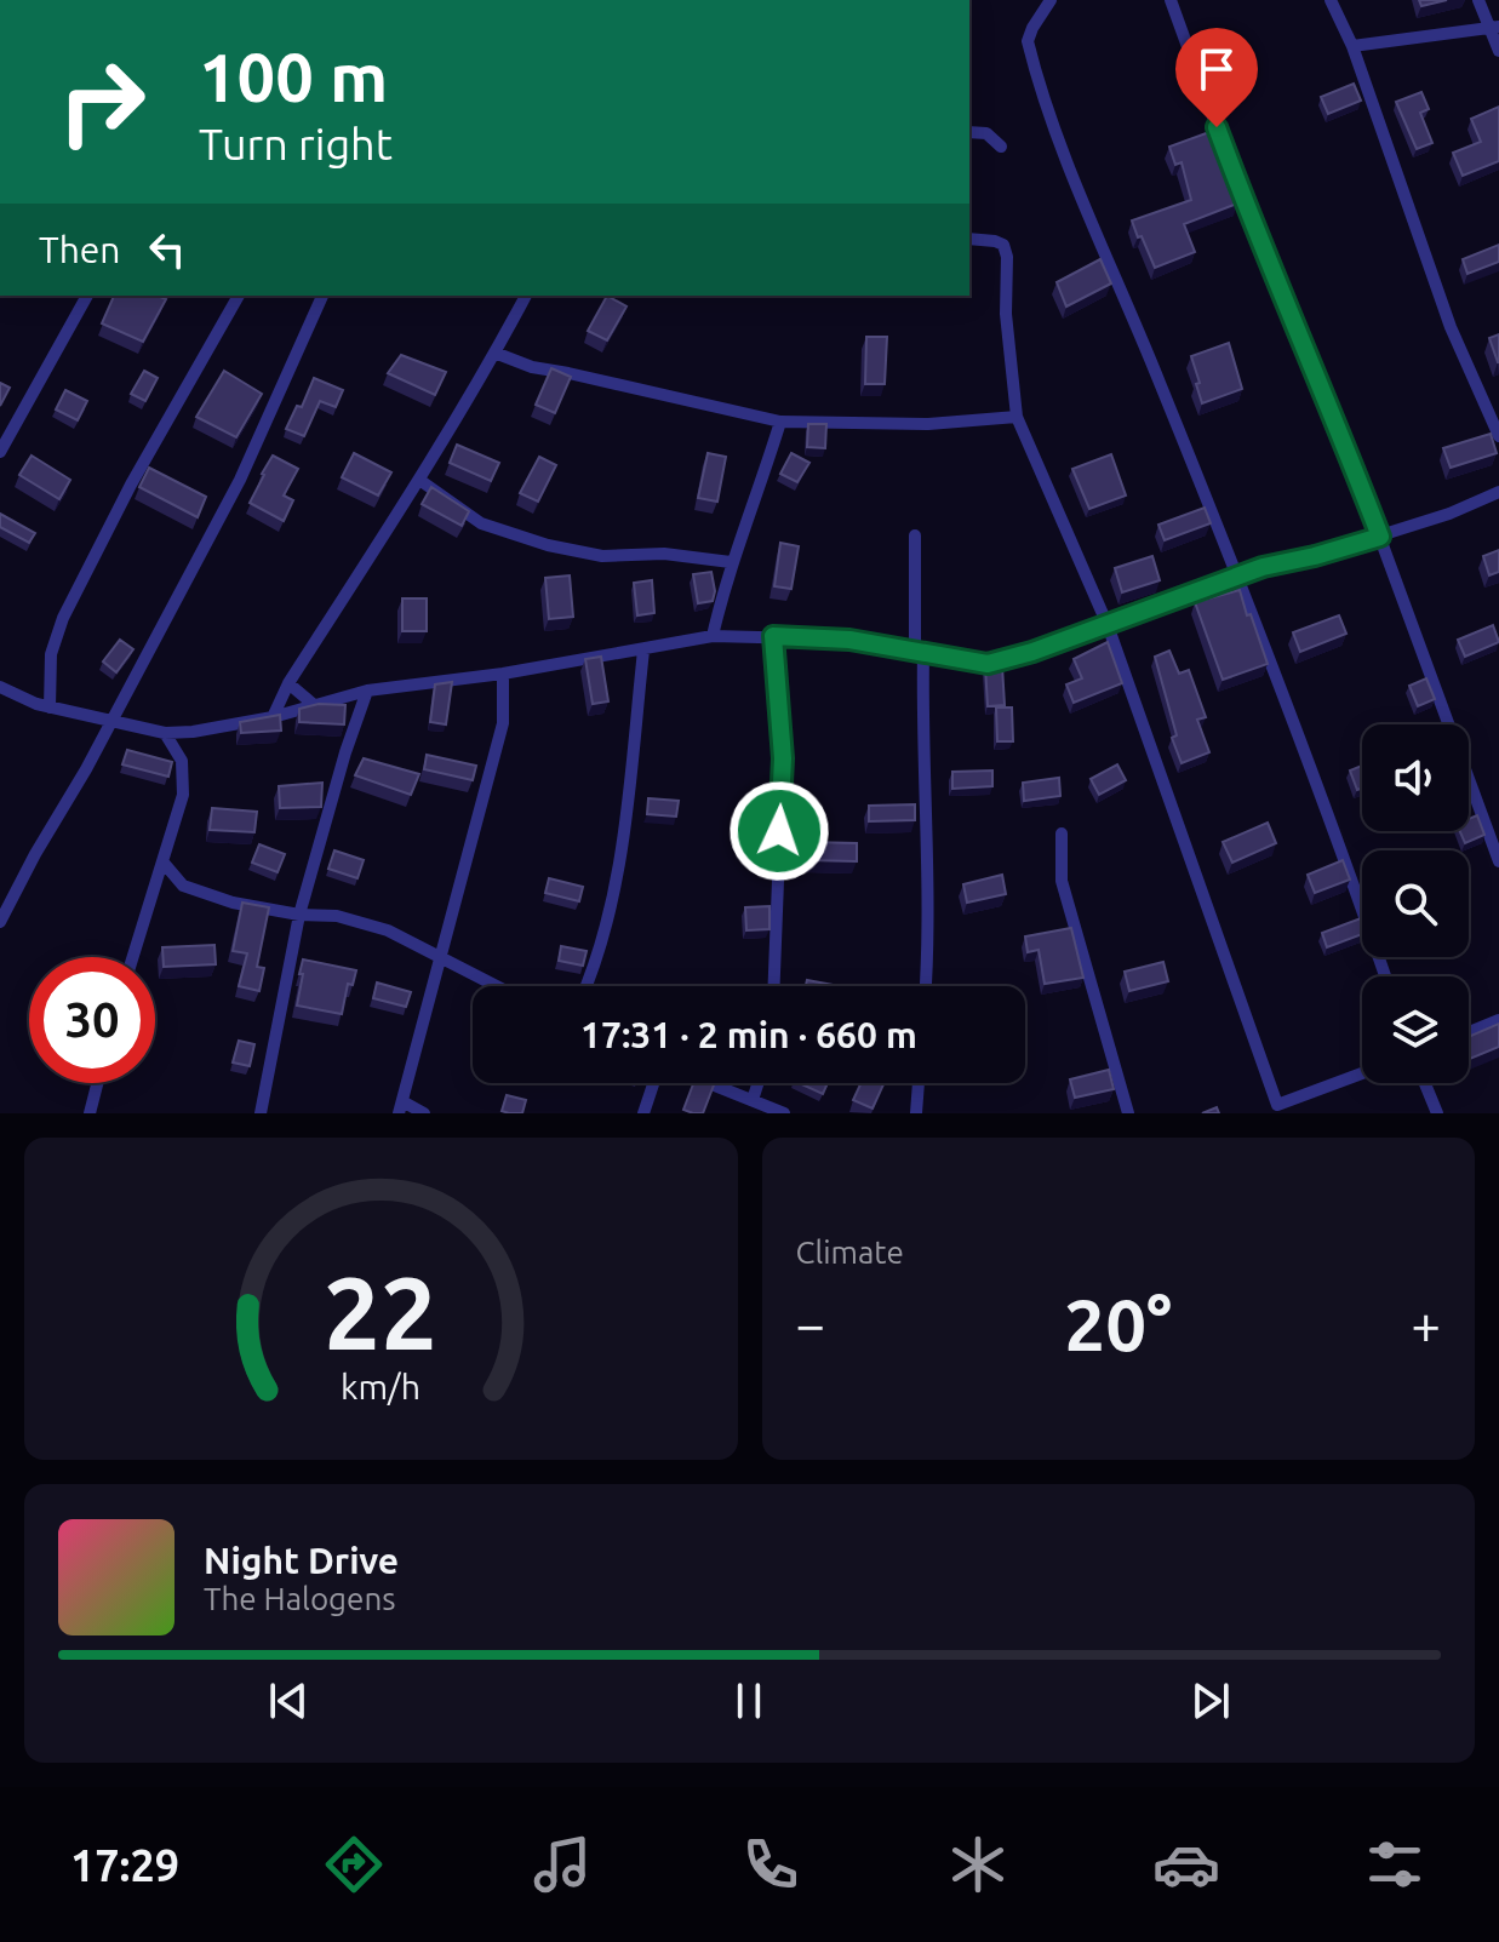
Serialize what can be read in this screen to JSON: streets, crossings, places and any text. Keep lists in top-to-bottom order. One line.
{"page":{"turn":["100 m","Turn right"],"then":"Then","limit":"30","trip":"17:31 · 2 min · 660 m","tile":"Climate","heat":["−","20°","+"],"song":["Night Drive","The Halogens"],"tabs":"17:29","gauge":["22","km/h"]}}
